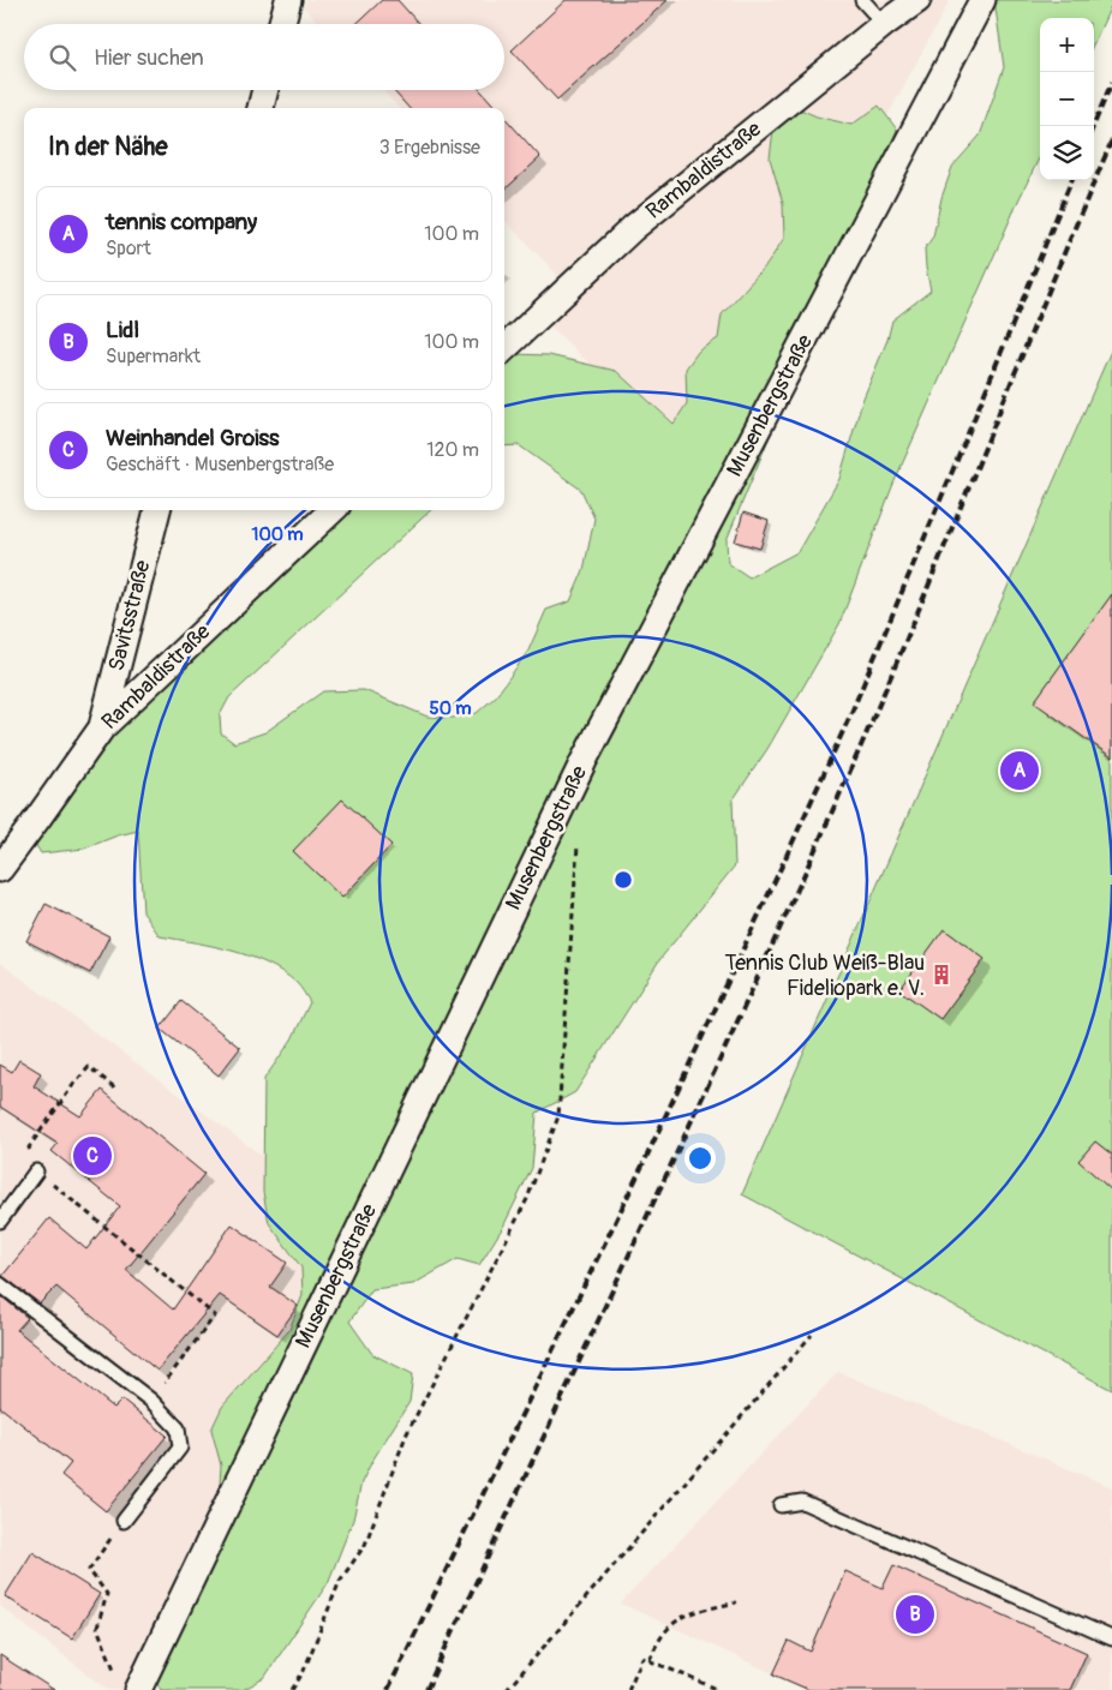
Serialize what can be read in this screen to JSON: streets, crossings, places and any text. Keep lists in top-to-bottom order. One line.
{"streets":{"street":["Rambaldistraße","Musenbergstraße","Savitsstraße"]},"crossings":[["Rambaldistraße","Savitsstraße"]],"places":{"building":["Tennis Club Weiß-Blau Fideliopark e. V."]},"page":{"map_buttons":["+","−"],"search":"Hier suchen","heading":["In der Nähe","3 Ergebnisse"],"list":[{"mark":"A","name":"tennis company","note":"Sport","value":"100 m"},{"mark":"B","name":"Lidl","note":"Supermarkt","value":"100 m"},{"mark":"C","name":"Weinhandel Groiss","note":"Geschäft · Musenbergstraße","value":"120 m"}],"pins":["A","C","B"]},"rings":["100 m","50 m"]}
